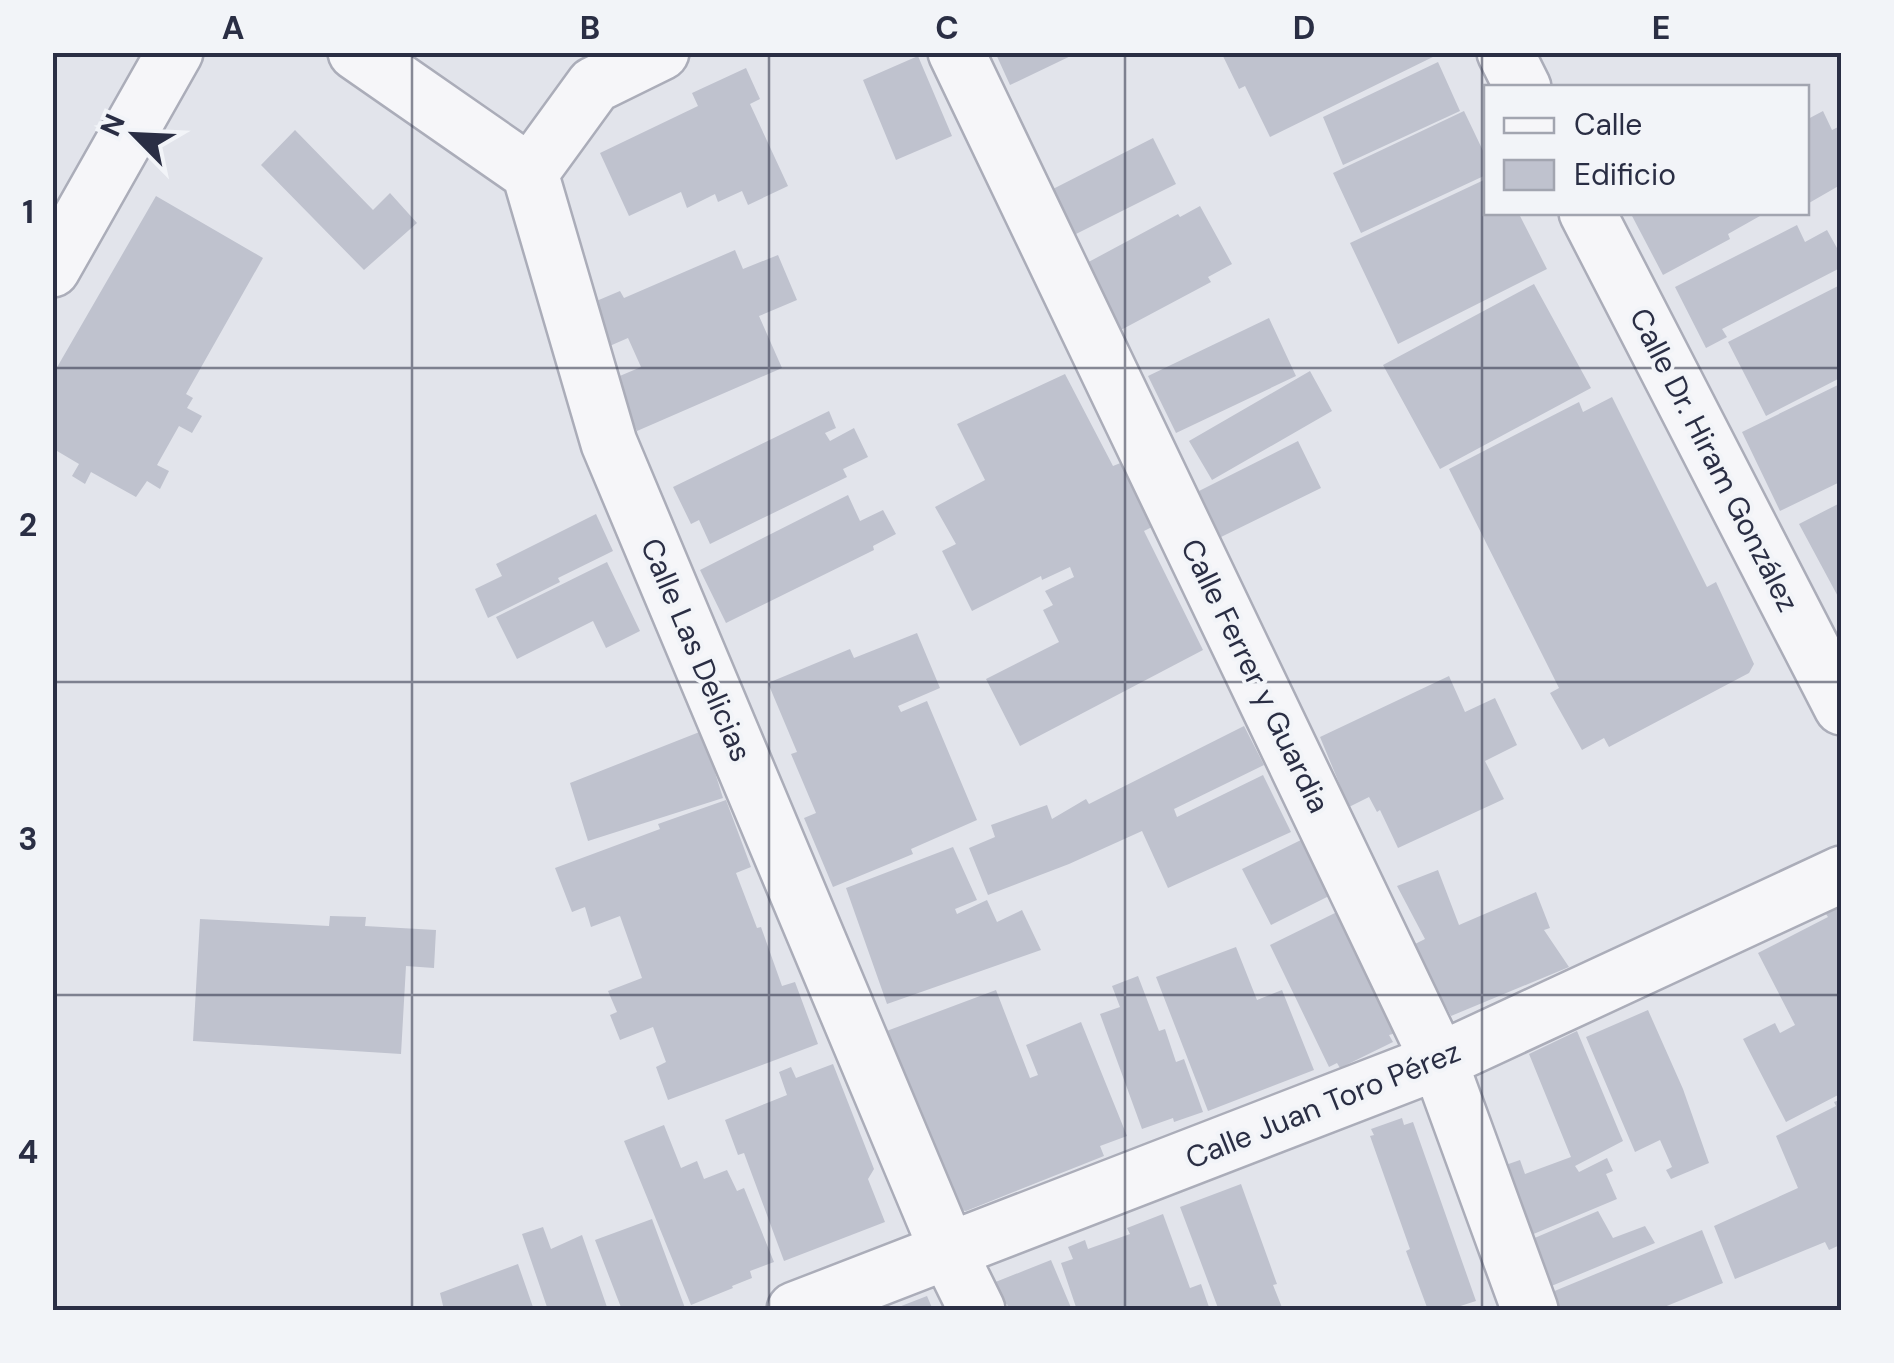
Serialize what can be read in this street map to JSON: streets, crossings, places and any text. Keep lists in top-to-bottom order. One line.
{"streets":{"street":["Calle Dr. Hiram González","Calle Las Delicias","Calle Ferrer y Guardia","Calle Juan Toro Pérez"]},"crossings":[["Calle Las Delicias","Calle Juan Toro Pérez"],["Calle Ferrer y Guardia","Calle Juan Toro Pérez"]],"legend":["Calle","Edificio"],"north":"top left","grid":{"columns":["A","B","C","D","E"],"rows":["1","2","3","4"]}}
